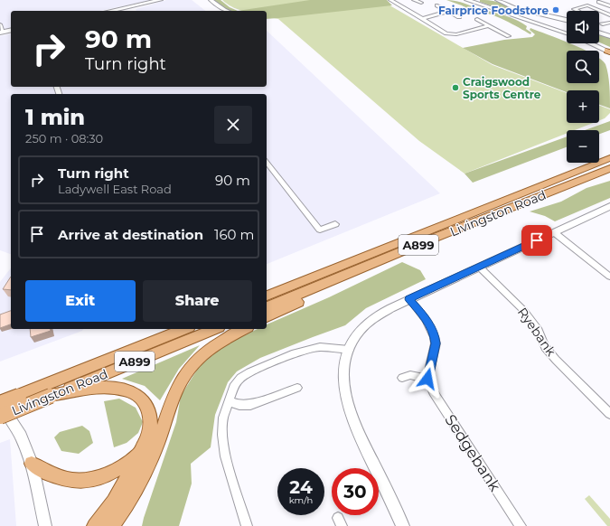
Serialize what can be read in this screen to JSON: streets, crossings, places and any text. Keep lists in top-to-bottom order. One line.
{"streets":{"main road":["Livingston Road","A899"],"street":["Ryebank","Sedgebank"]},"crossings":[["Livingston Road","A899"]],"places":["Fairprice Foodstore","Craigswood Sports Centre"],"page":{"map_buttons":["+","−"],"turn":["90 m","Turn right"],"heading":["1 min","250 m · 08:30"],"list":[{"name":"Turn right","note":"Ladywell East Road","value":"90 m"},{"name":"Arrive at destination","value":"160 m"}],"buttons":["Exit","Share"],"speed":"24 km/h","limit":"30"}}
